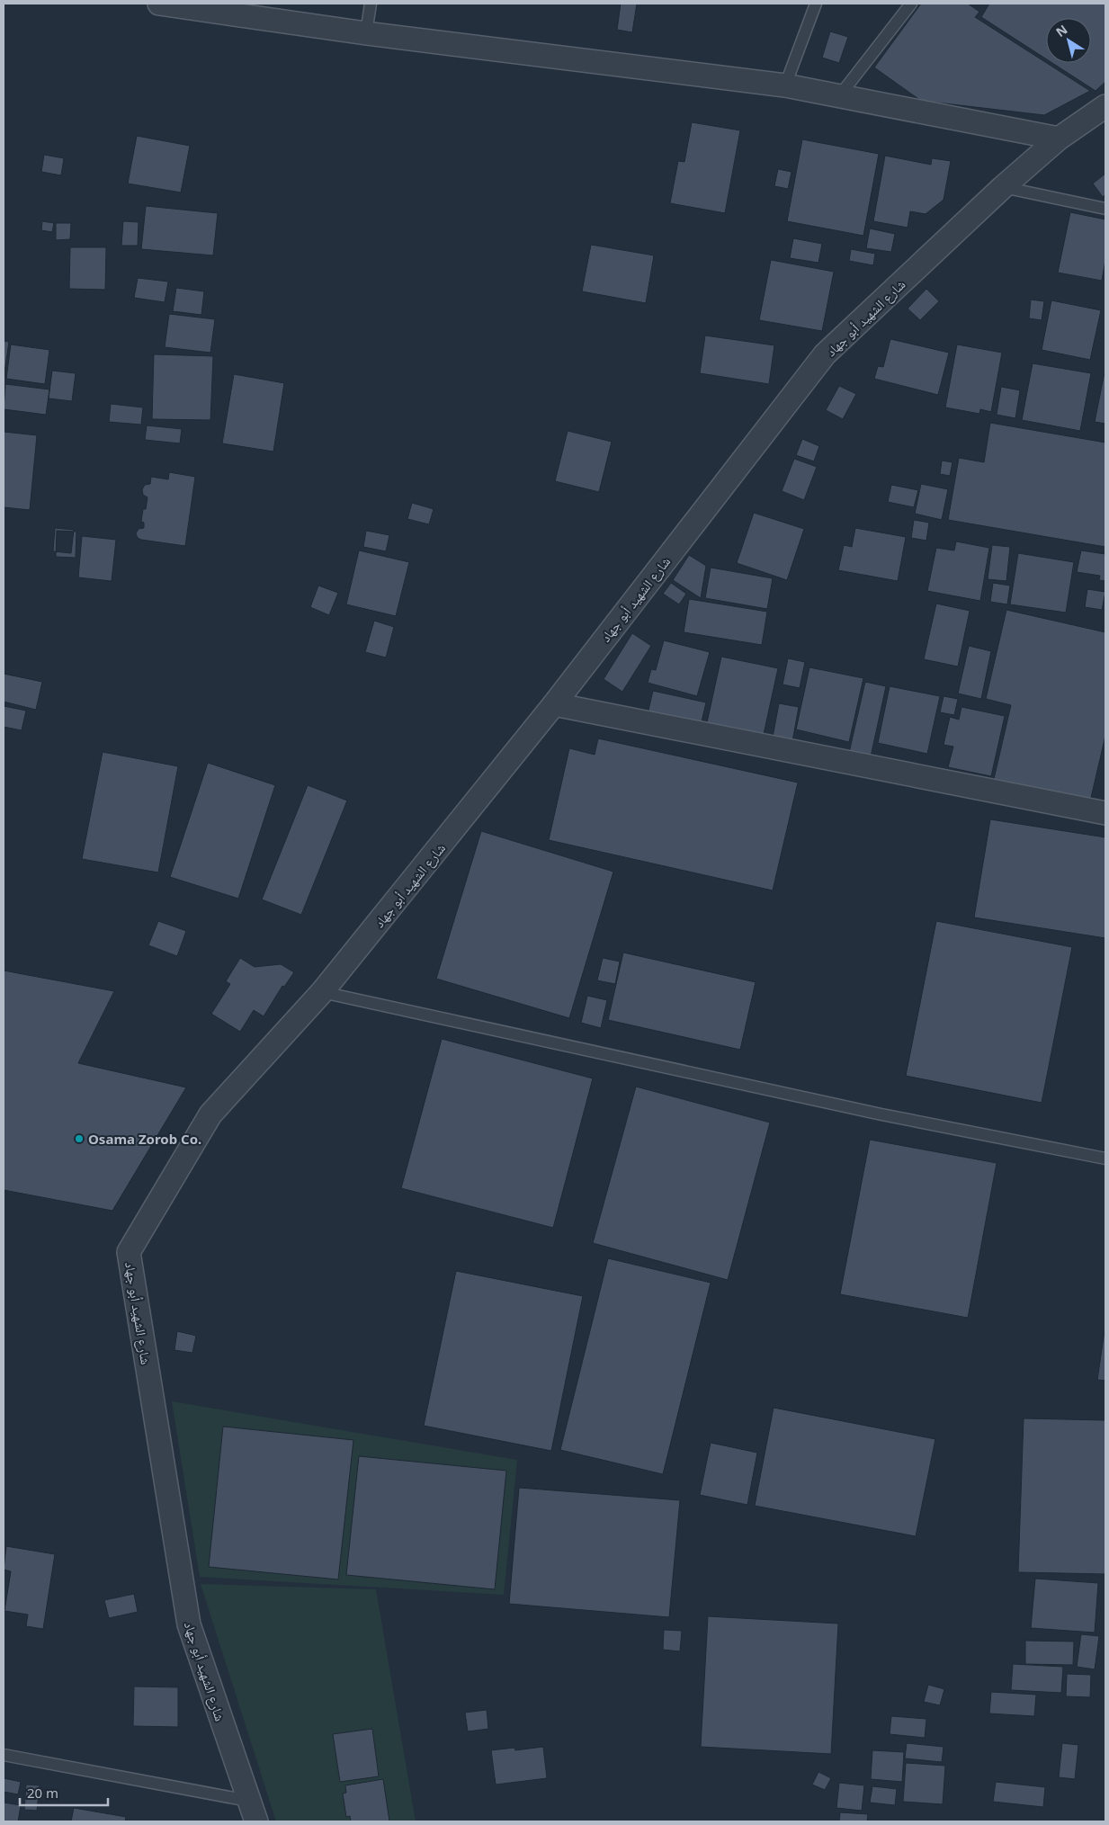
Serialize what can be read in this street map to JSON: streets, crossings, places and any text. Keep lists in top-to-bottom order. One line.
{"streets":{"street":["شارع الشهيد أبو جهاد"]},"places":["Osama Zorob Co."],"scale_bar":"20 m","north":"top left"}
